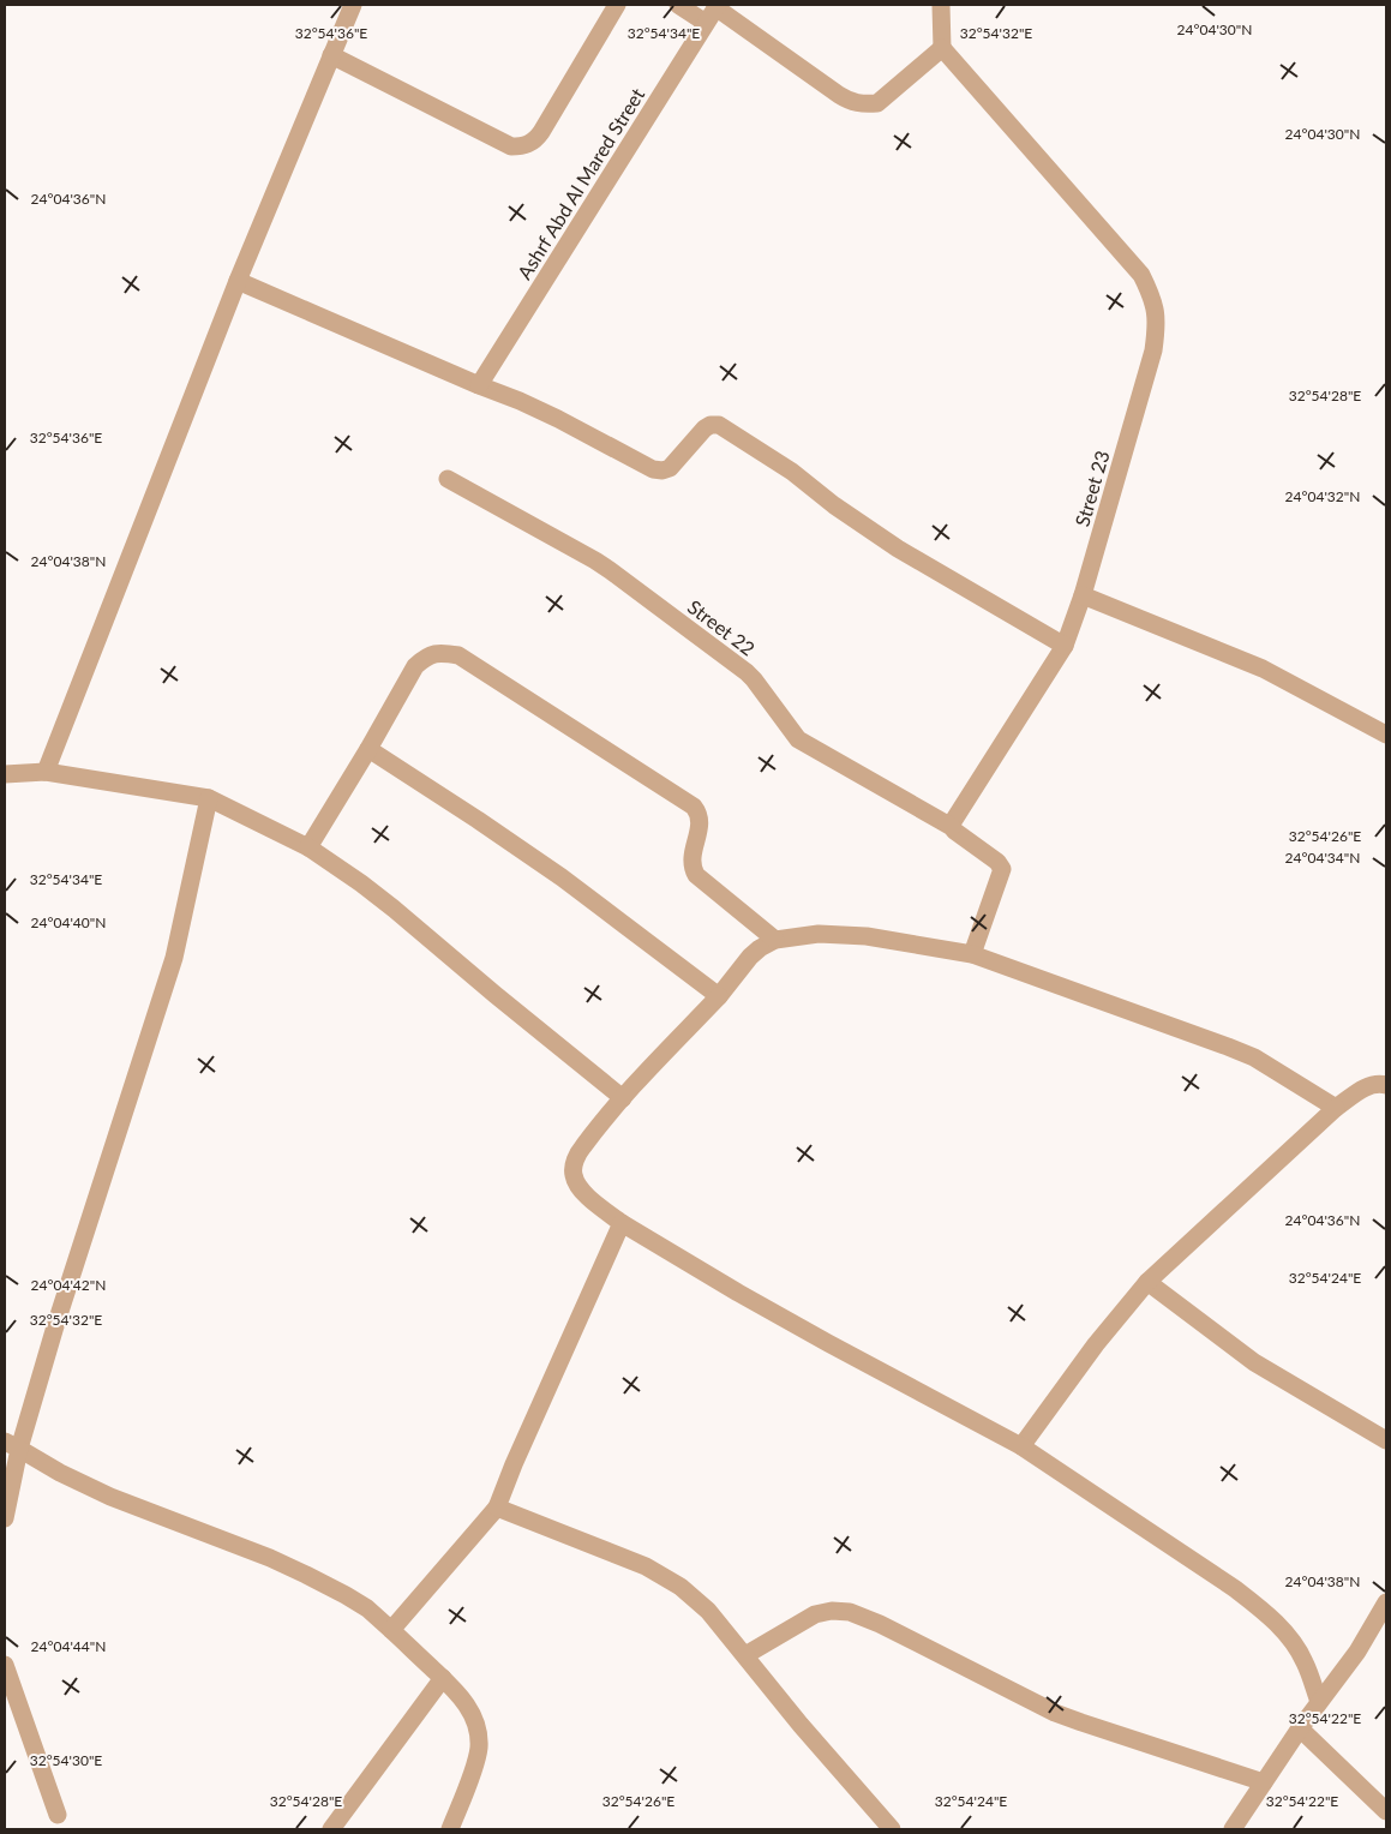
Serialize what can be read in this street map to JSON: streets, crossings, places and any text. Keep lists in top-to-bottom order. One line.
{"streets":{"street":["Ashrf Abd Al Mared Street","Street 23","Street 22"]},"crossings":[["Street 23","Street 22"]],"coordinates":["24°04'30\"N","32°54'36\"E","32°54'34\"E","32°54'32\"E","24°04'36\"N","32°54'28\"E","24°04'32\"N","24°04'38\"N","32°54'26\"E","24°04'34\"N","24°04'40\"N","32°54'24\"E","24°04'42\"N","24°04'44\"N","32°54'22\"E","32°54'30\"E"]}
